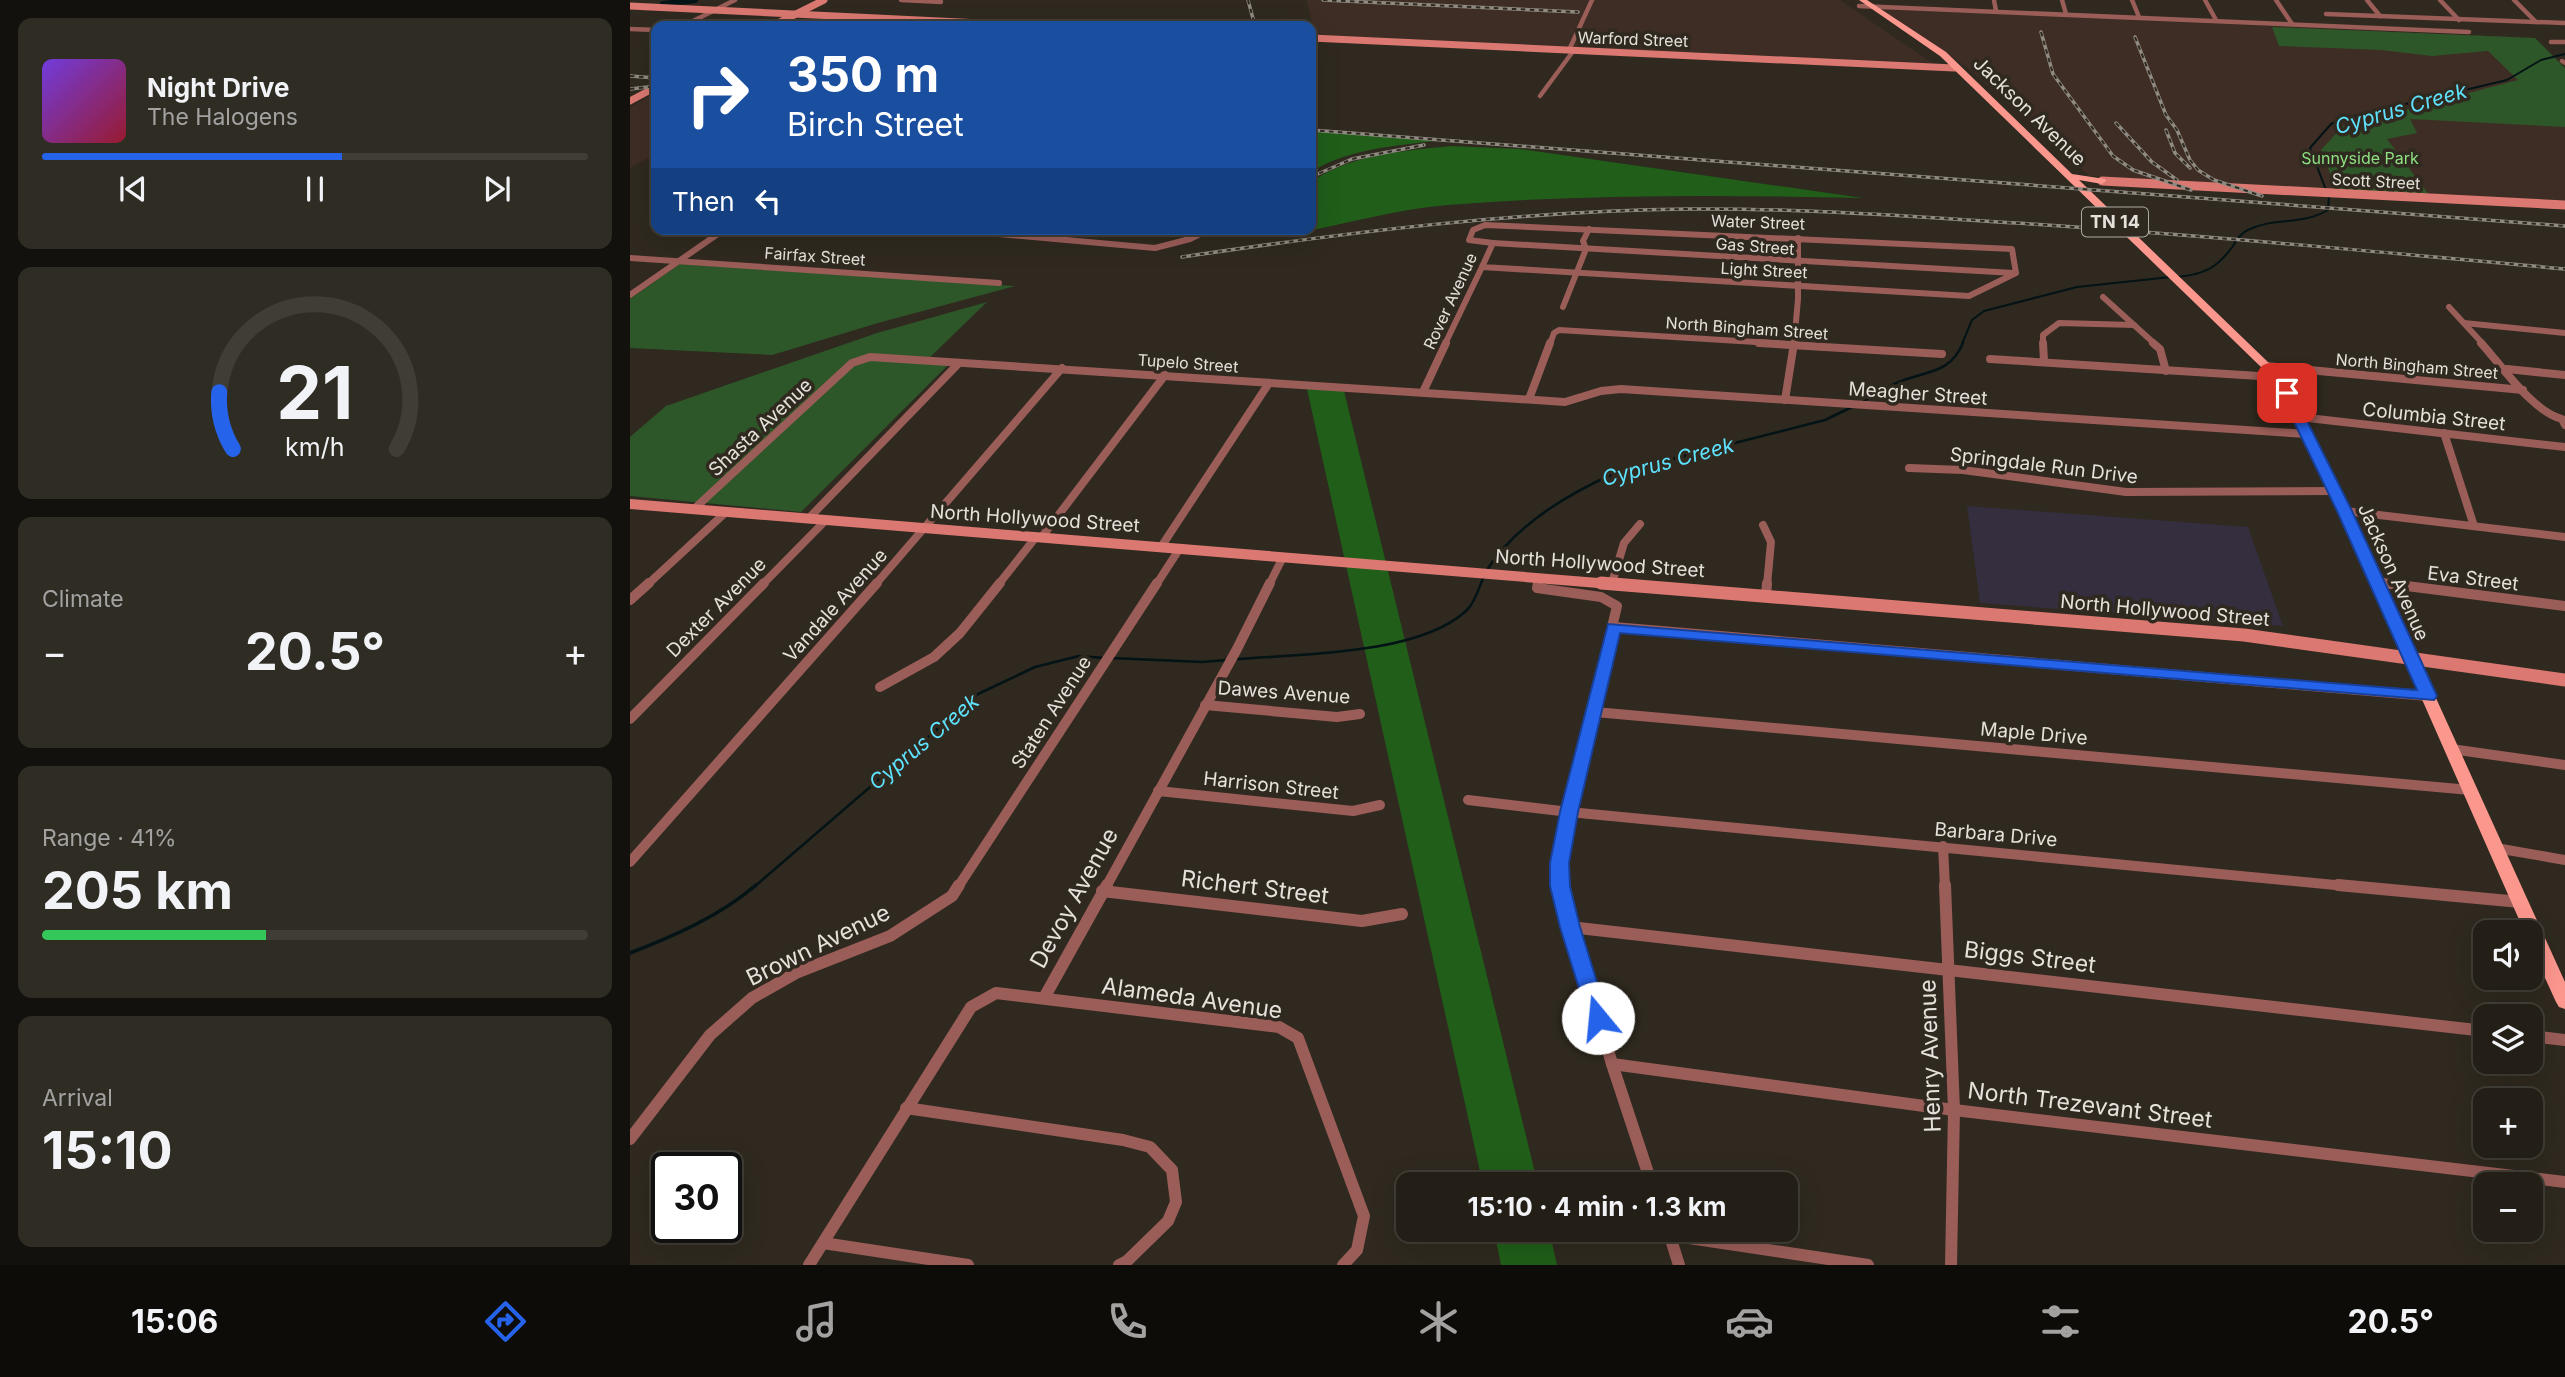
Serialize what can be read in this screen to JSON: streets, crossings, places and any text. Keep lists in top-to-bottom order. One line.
{"streets":{"main road":["Warford Street","Jackson Avenue","Scott Street","TN 14","North Hollywood Street"],"street":["Water Street","Gas Street","Fairfax Street","Light Street","Rover Avenue","North Bingham Street","Tupelo Street","Meagher Street","Columbia Street","Shasta Avenue","Springdale Run Drive","Eva Street","Vandale Avenue","Dexter Avenue","Dawes Avenue","Staten Avenue","Maple Drive","Harrison Street","Barbara Drive","Richert Street","Devoy Avenue","Brown Avenue","Biggs Street","Alameda Avenue","Henry Avenue","North Trezevant Street"]},"crossings":[["Warford Street","Jackson Avenue"],["Jackson Avenue","North Bingham Street"],["Jackson Avenue","Meagher Street"],["Jackson Avenue","Columbia Street"],["Jackson Avenue","Springdale Run Drive"],["Jackson Avenue","North Hollywood Street"],["Jackson Avenue","Eva Street"],["Jackson Avenue","Maple Drive"],["Jackson Avenue","Barbara Drive"],["Water Street","Gas Street"],["Water Street","Light Street"],["Water Street","Rover Avenue"],["Gas Street","Light Street"],["Gas Street","Rover Avenue"],["Light Street","Rover Avenue"],["Rover Avenue","Tupelo Street"],["North Bingham Street","Tupelo Street"],["North Bingham Street","Meagher Street"],["Tupelo Street","Meagher Street"],["Tupelo Street","Shasta Avenue"],["Tupelo Street","Vandale Avenue"],["Shasta Avenue","North Hollywood Street"],["North Hollywood Street","Vandale Avenue"],["North Hollywood Street","Dexter Avenue"],["North Hollywood Street","Staten Avenue"],["North Hollywood Street","Devoy Avenue"],["Dawes Avenue","Devoy Avenue"],["Staten Avenue","Brown Avenue"],["Harrison Street","Devoy Avenue"],["Barbara Drive","Henry Avenue"],["Richert Street","Devoy Avenue"],["Devoy Avenue","Alameda Avenue"],["Biggs Street","Henry Avenue"],["Henry Avenue","North Trezevant Street"]],"water":["Cyprus Creek"],"parks":["Sunnyside Park"],"page":{"turn":["350 m","Birch Street"],"song":["Night Drive","The Halogens"],"then":"Then","tile":["Climate",["Range · 41%","205 km"],["Arrival","15:10"]],"heat":["−","20.5°","+"],"map_buttons":["+","−"],"limit":"30","trip":"15:10 · 4 min · 1.3 km","tabs":["15:06","20.5°"],"gauge":["21","km/h"]}}
